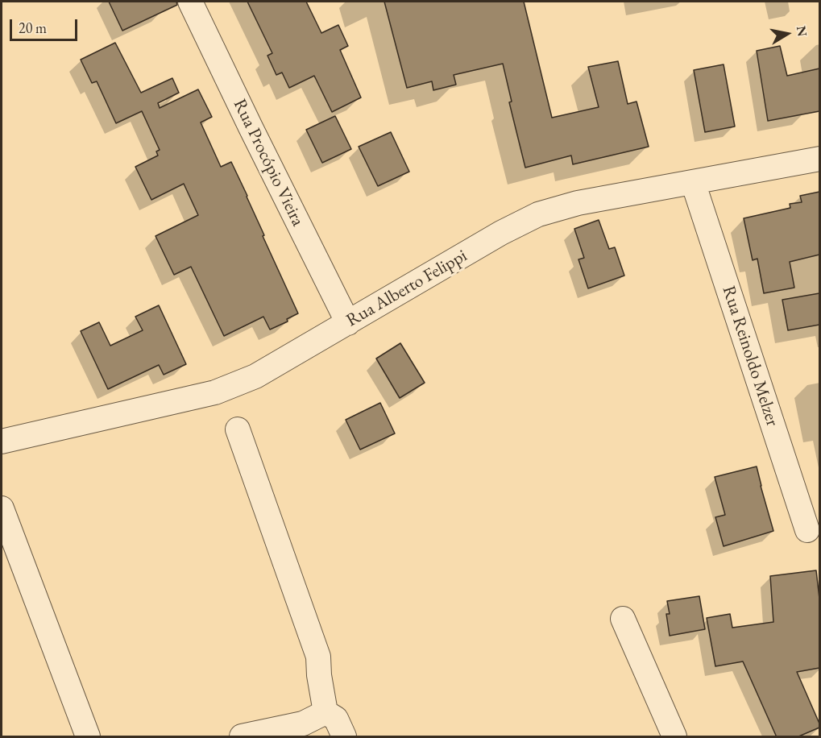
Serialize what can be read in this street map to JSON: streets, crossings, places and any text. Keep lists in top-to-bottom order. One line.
{"streets":{"street":["Rua Procópio Vieira","Rua Alberto Felippi","Rua Reinoldo Melzer"]},"crossings":[["Rua Procópio Vieira","Rua Alberto Felippi"],["Rua Alberto Felippi","Rua Reinoldo Melzer"]],"scale_bar":"20 m","north":"right"}
